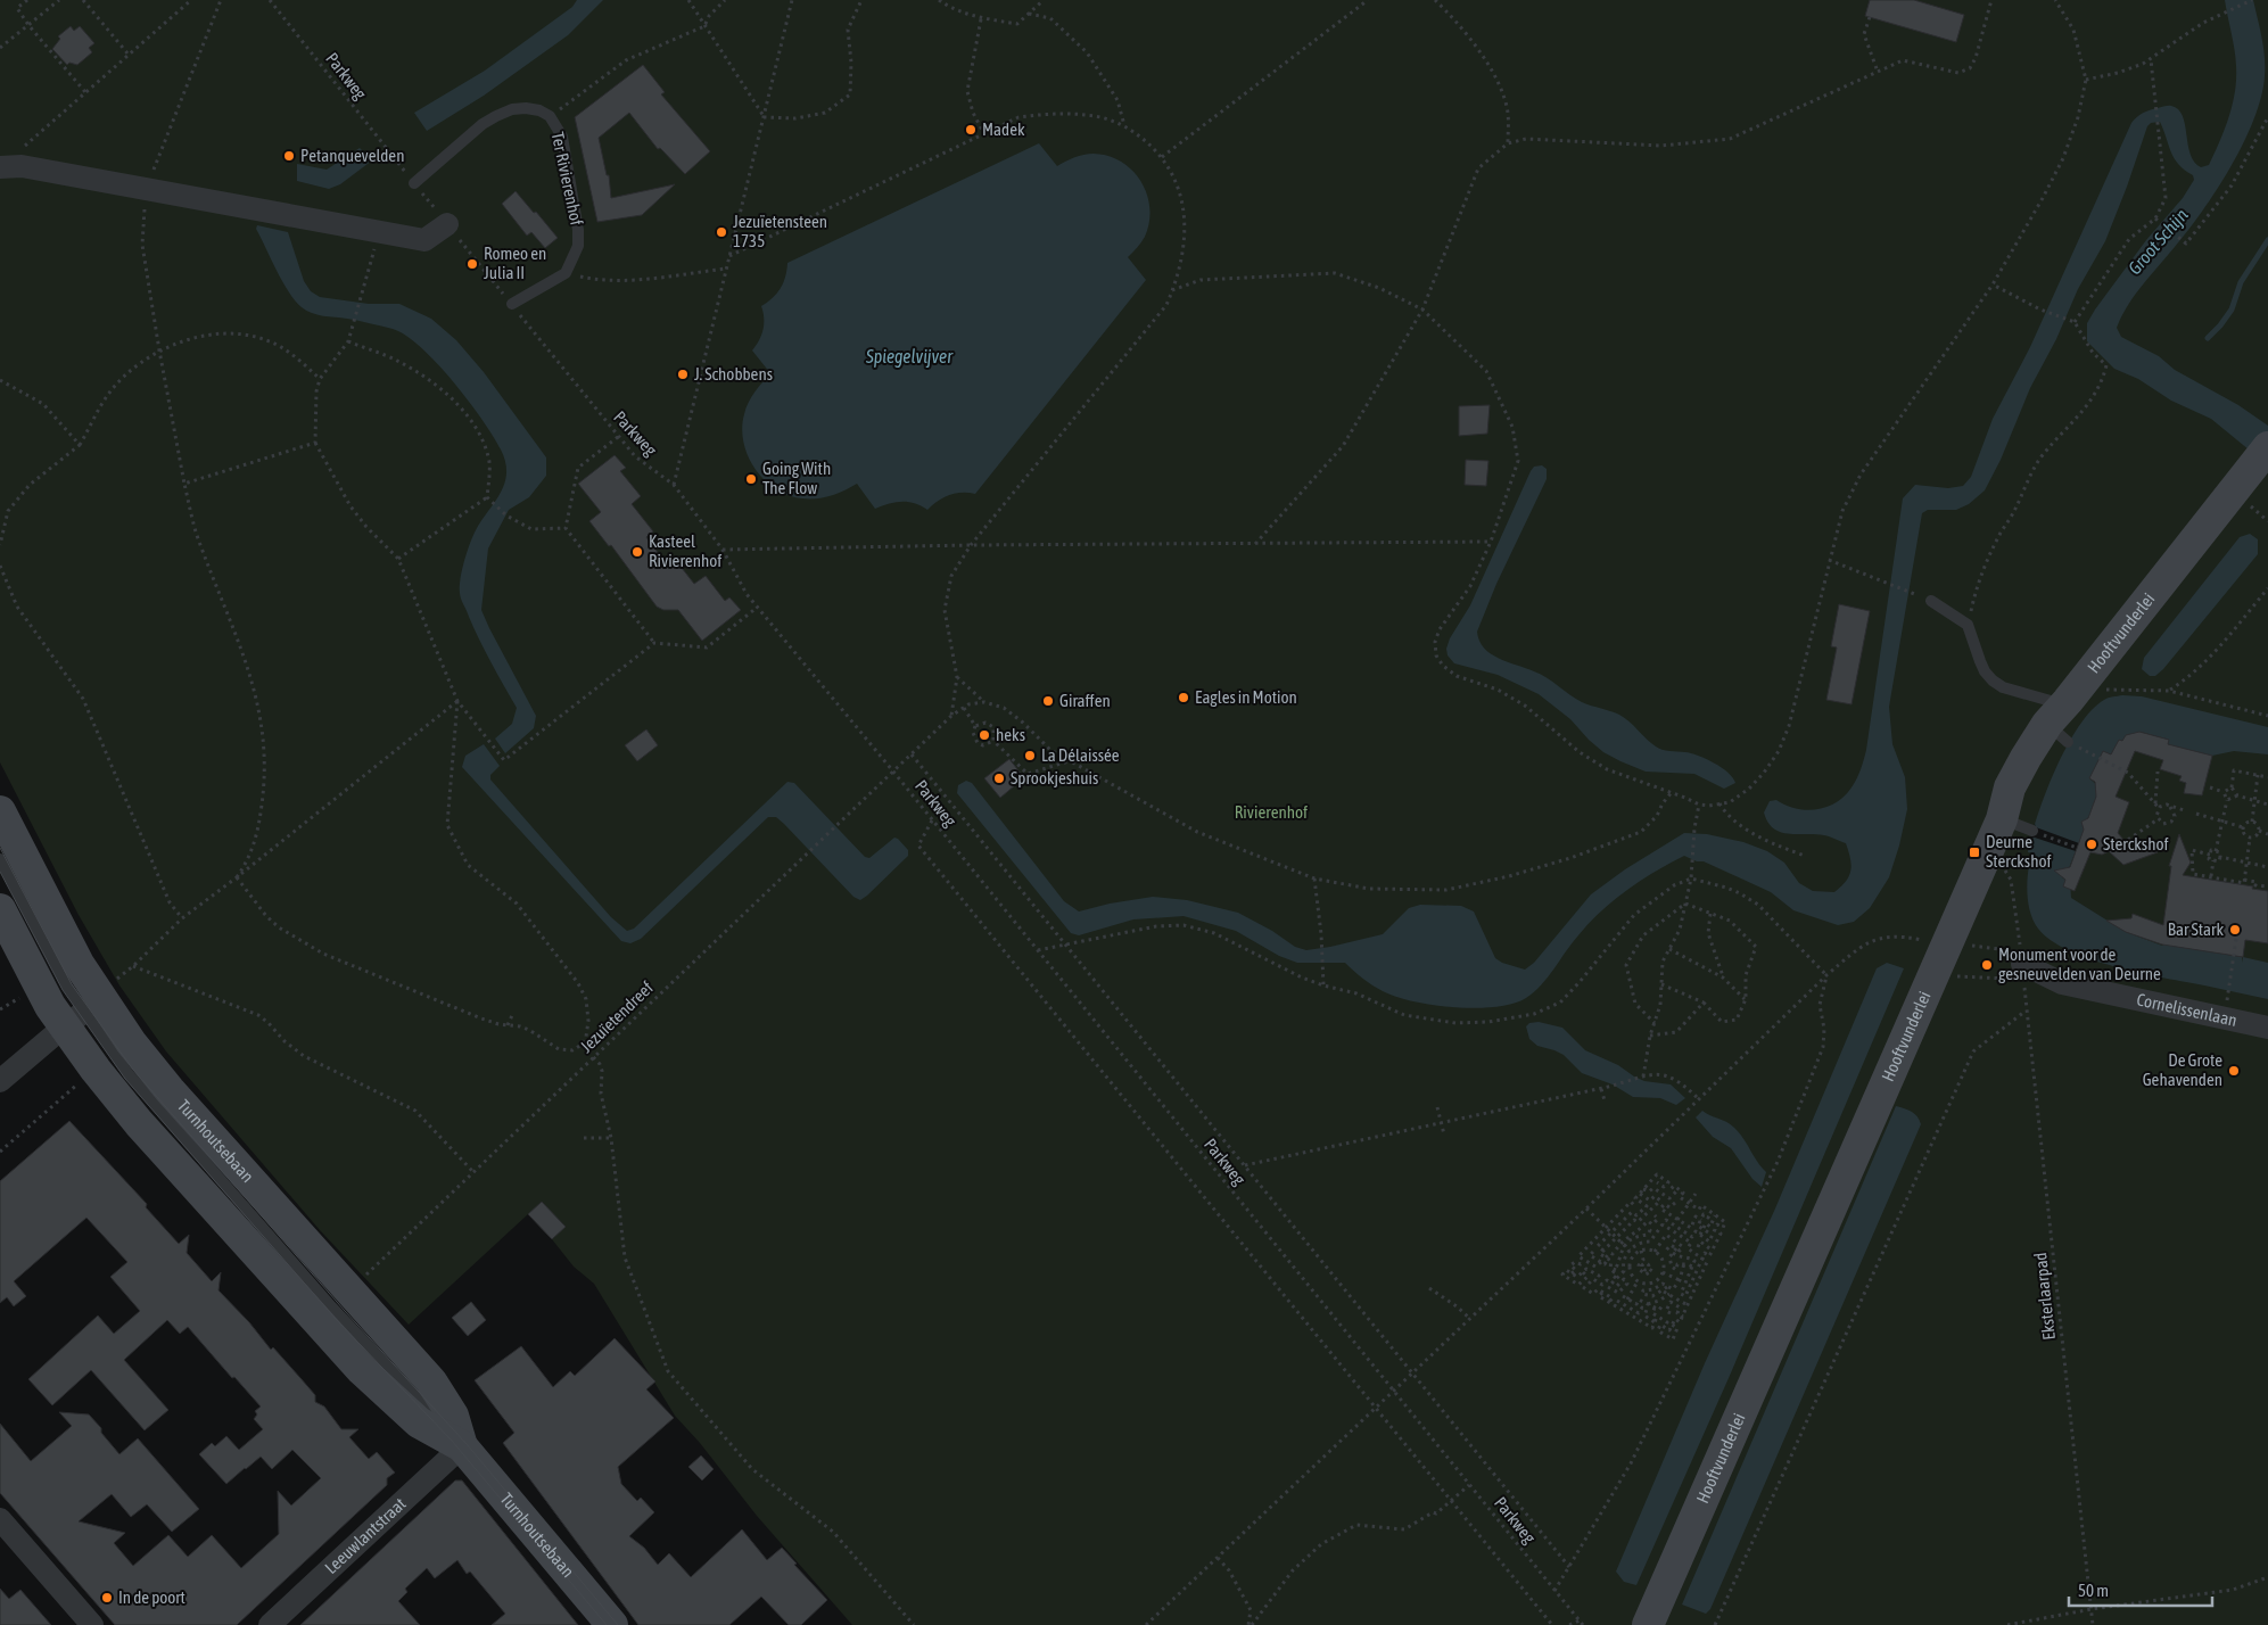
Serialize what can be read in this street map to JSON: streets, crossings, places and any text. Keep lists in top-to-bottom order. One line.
{"streets":{"main road":["Hooftvunderlei","Turnhoutsebaan"],"street":["Cornelissenlaan","Leeuwlantstraat"],"lane":["Ter Rivierenhof"],"path":["Parkweg","Jezuïetendreef","Eksterlaarpad"]},"crossings":[["Parkweg","Ter Rivierenhof"],["Parkweg","Jezuïetendreef"],["Cornelissenlaan","Eksterlaarpad"],["Turnhoutsebaan","Leeuwlantstraat"]],"water":["Groot Schijn","Spiegelvijver"],"parks":["Rivierenhof"],"places":{"other":["Madek","Petanquevelden","Jezuïetensteen 1735","Romeo en Julia II","J. Schobbens","Going With The Flow","Kasteel Rivierenhof","Eagles in Motion","Giraffen","heks","La Délaissée","Sprookjeshuis","Sterckshof","Bar Stark","Monument voor de gesneuvelden van Deurne","De Grote Gehavenden","In de poort"],"transit":["Deurne Sterckshof"]},"scale_bar":"50 m"}
